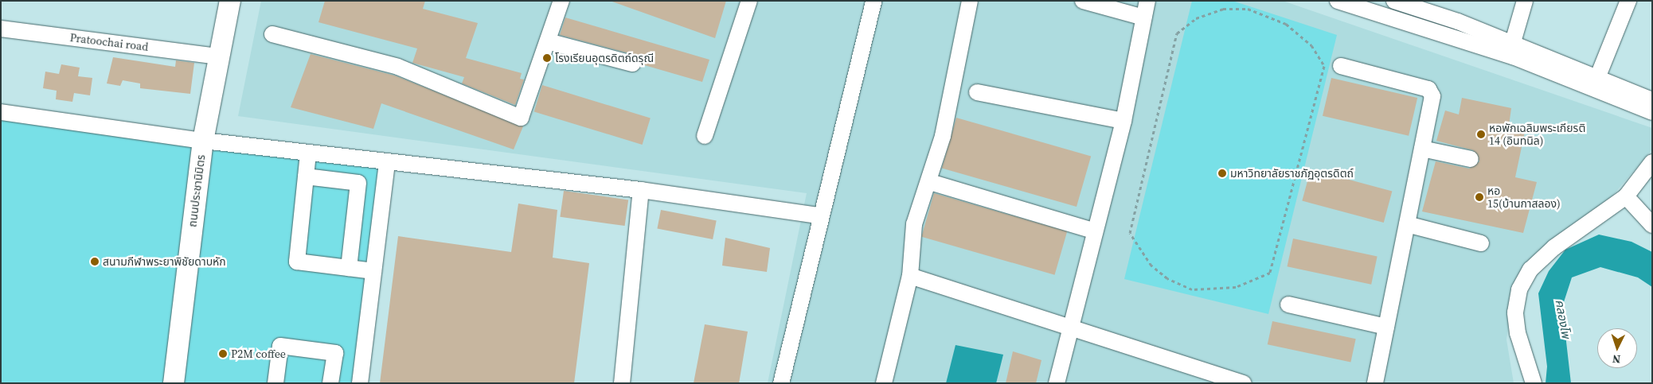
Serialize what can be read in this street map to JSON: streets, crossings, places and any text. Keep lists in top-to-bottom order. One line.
{"streets":{"main road":["ถนนประชานิมิตร"],"street":["Pratoochai road"]},"crossings":[["Pratoochai road","ถนนประชานิมิตร"]],"water":["คลองโพ"],"places":["โรงเรียนอุตรดิตถ์ดรุณี","หอพักเฉลิมพระเกียรติ 14 (อินทนิล)","มหาวิทยาลัยราชภัฏอุตรดิตถ์","หอ 15(บ้านกาสลอง)","สนามกีฬาพระยาพิชัยดาบหัก","P2M coffee"],"north":"bottom"}
